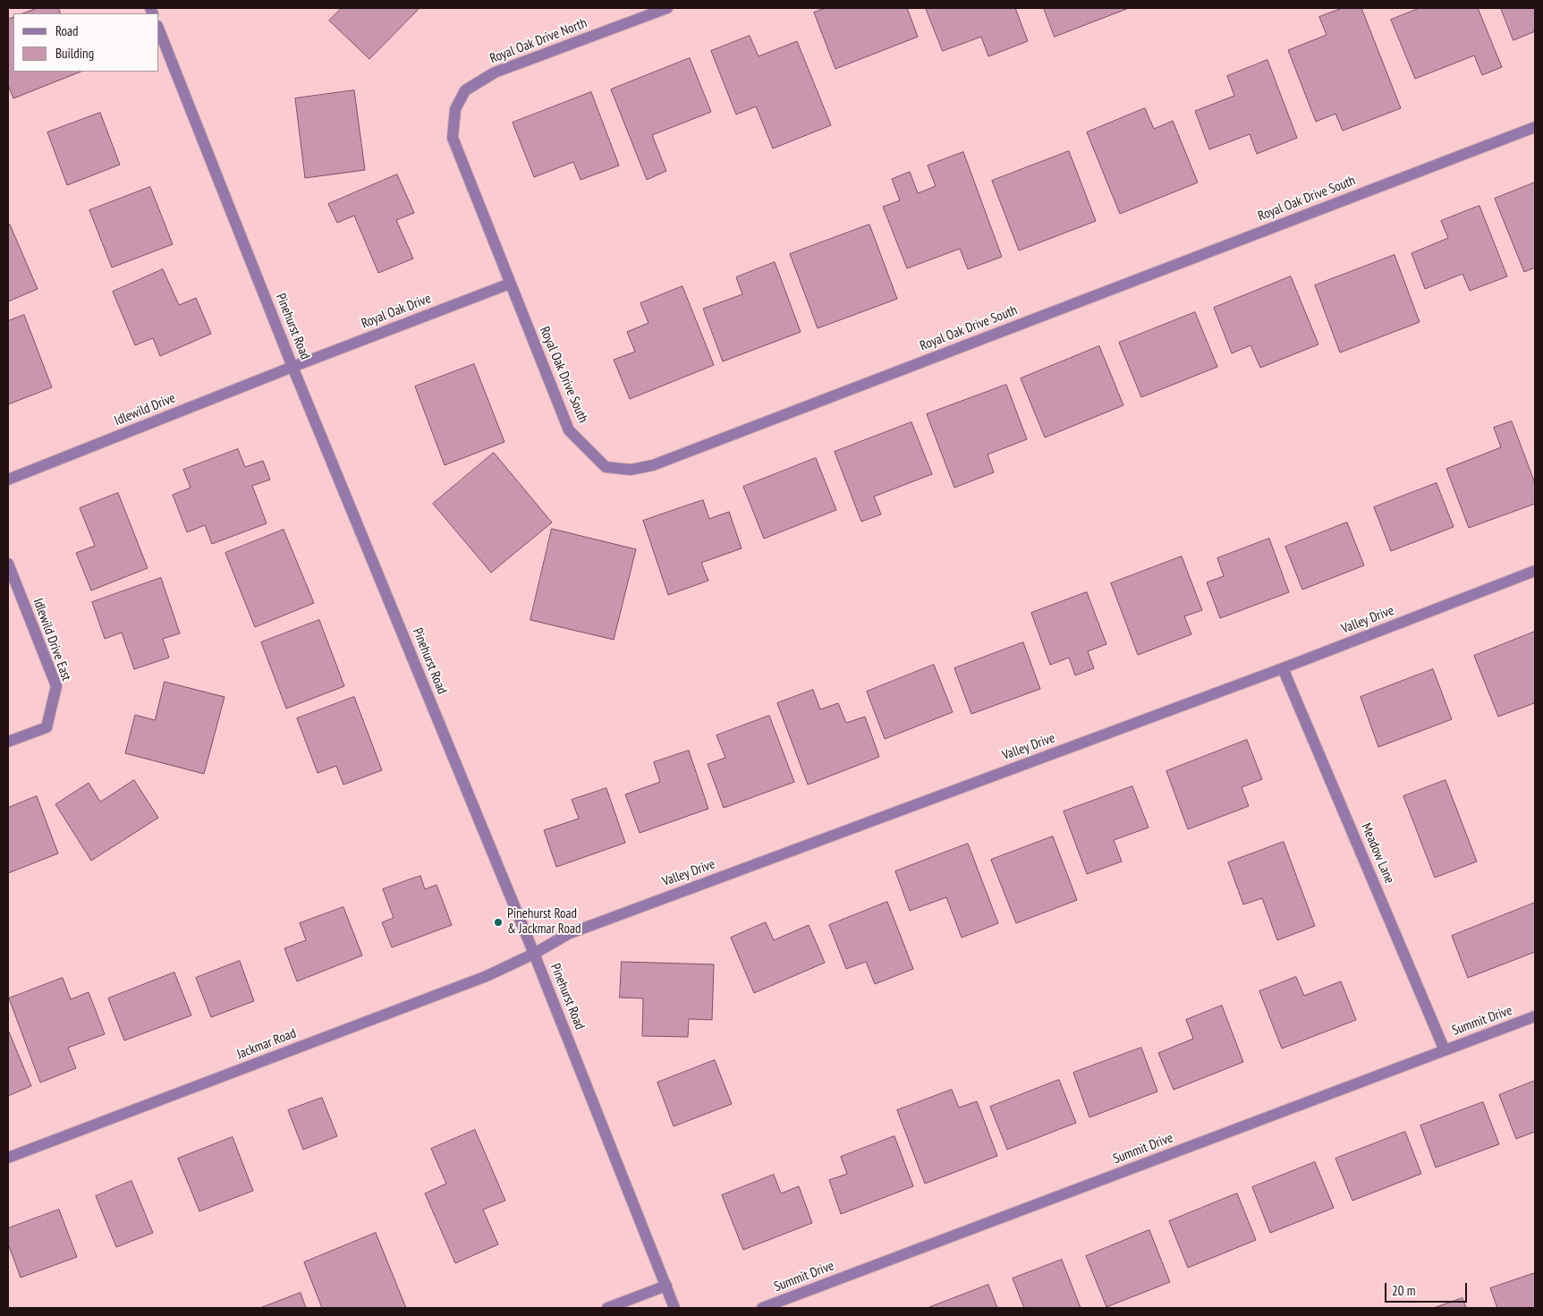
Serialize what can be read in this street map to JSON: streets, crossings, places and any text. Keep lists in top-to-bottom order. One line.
{"streets":{"street":["Royal Oak Drive North","Royal Oak Drive South","Royal Oak Drive","Pinehurst Road","Idlewild Drive","Valley Drive","Idlewild Drive East","Meadow Lane","Summit Drive","Jackmar Road"]},"crossings":[["Royal Oak Drive North","Royal Oak Drive South"],["Royal Oak Drive North","Royal Oak Drive"],["Royal Oak Drive South","Royal Oak Drive"],["Royal Oak Drive","Pinehurst Road"],["Royal Oak Drive","Idlewild Drive"],["Pinehurst Road","Idlewild Drive"],["Pinehurst Road","Valley Drive"],["Pinehurst Road","Jackmar Road"],["Valley Drive","Meadow Lane"],["Valley Drive","Jackmar Road"],["Meadow Lane","Summit Drive"]],"places":["Pinehurst Road & Jackmar Road"],"legend":["Road","Building"],"scale_bar":"20 m"}
